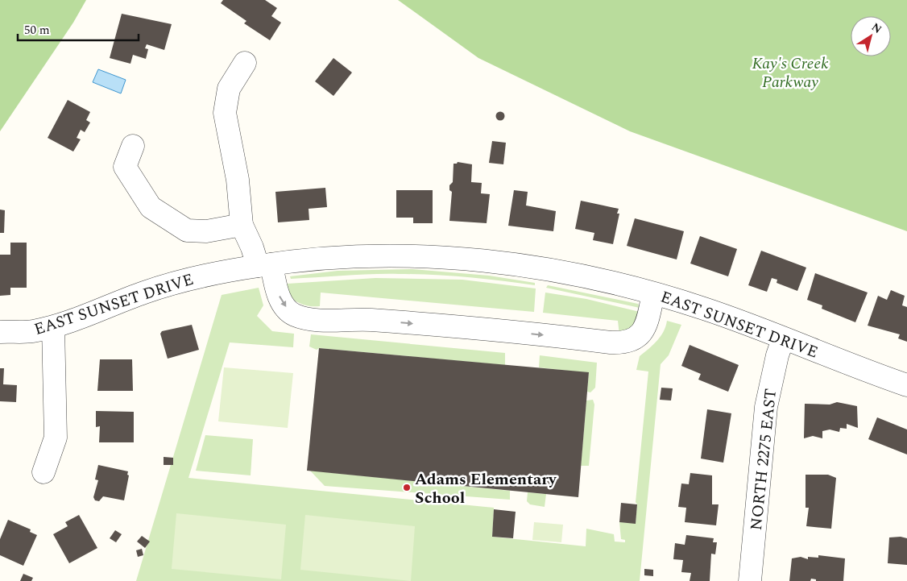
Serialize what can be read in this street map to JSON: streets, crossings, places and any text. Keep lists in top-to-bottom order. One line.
{"streets":{"street":["EAST SUNSET DRIVE","NORTH 2275 EAST"]},"crossings":[["EAST SUNSET DRIVE","NORTH 2275 EAST"]],"parks":["Kay's Creek Parkway"],"places":["Adams Elementary School"],"scale_bar":"50 m","north":"top right"}
